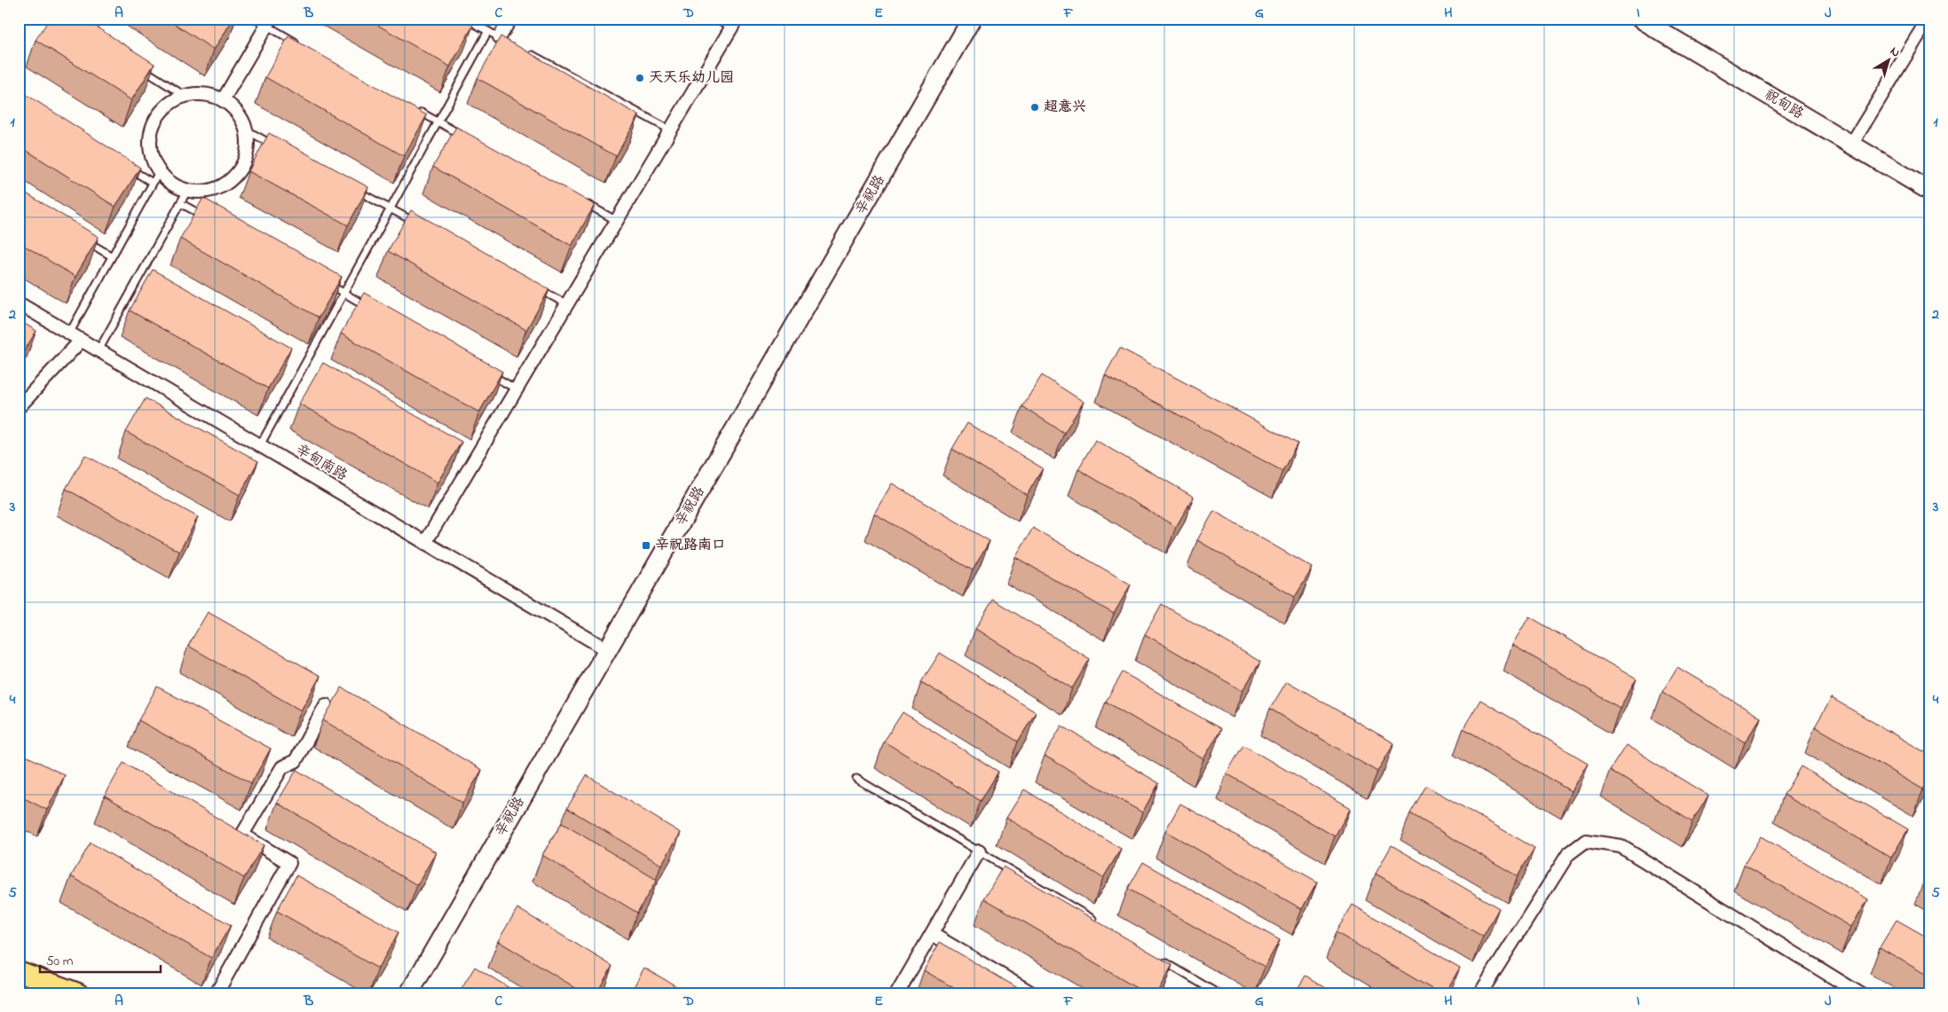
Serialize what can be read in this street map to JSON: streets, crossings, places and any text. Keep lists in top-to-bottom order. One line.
{"streets":{"main road":["祝甸路","辛祝路"],"street":["辛甸南路"]},"crossings":[["辛祝路","辛甸南路"]],"places":{"other":["天天乐幼儿园","超意兴"],"transit":["辛祝路南口"]},"scale_bar":"50 m","north":"top right","grid":{"columns":["A","B","C","D","E","F","G","H","I","J"],"rows":["1","2","3","4","5"]}}
